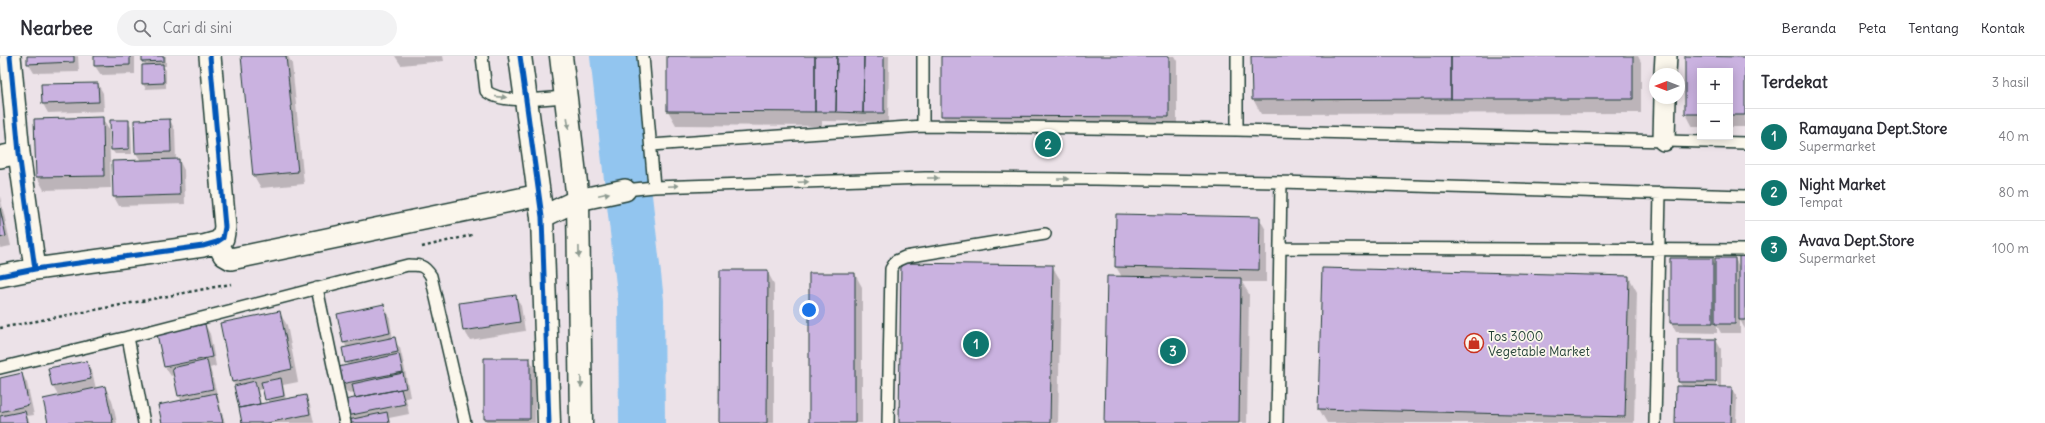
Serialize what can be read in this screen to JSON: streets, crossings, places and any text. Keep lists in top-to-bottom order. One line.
{"places":{"shop":["Tos 3000 Vegetable Market"]},"north":"left","page":{"header":"Nearbee","search":"Cari di sini","nav":["Beranda","Peta","Tentang","Kontak"],"heading":["Terdekat","3 hasil"],"map_buttons":["+","−"],"list":[{"mark":"1","name":"Ramayana Dept.Store","note":"Supermarket","value":"40 m"},{"mark":"2","name":"Night Market","note":"Tempat","value":"80 m"},{"mark":"3","name":"Avava Dept.Store","note":"Supermarket","value":"100 m"}],"pins":["2","1","3"]}}
